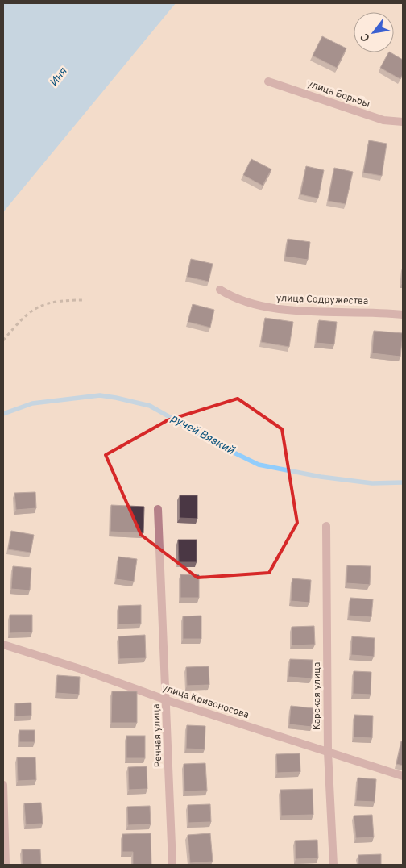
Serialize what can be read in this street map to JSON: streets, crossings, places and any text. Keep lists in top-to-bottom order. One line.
{"streets":{"street":["улица Борьбы","улица Содружества","Карская улица","улица Кривоносова","Речная улица"]},"crossings":[["Карская улица","улица Кривоносова"],["улица Кривоносова","Речная улица"]],"water":["Иня","ручей Вязкий"],"north":"bottom left"}
